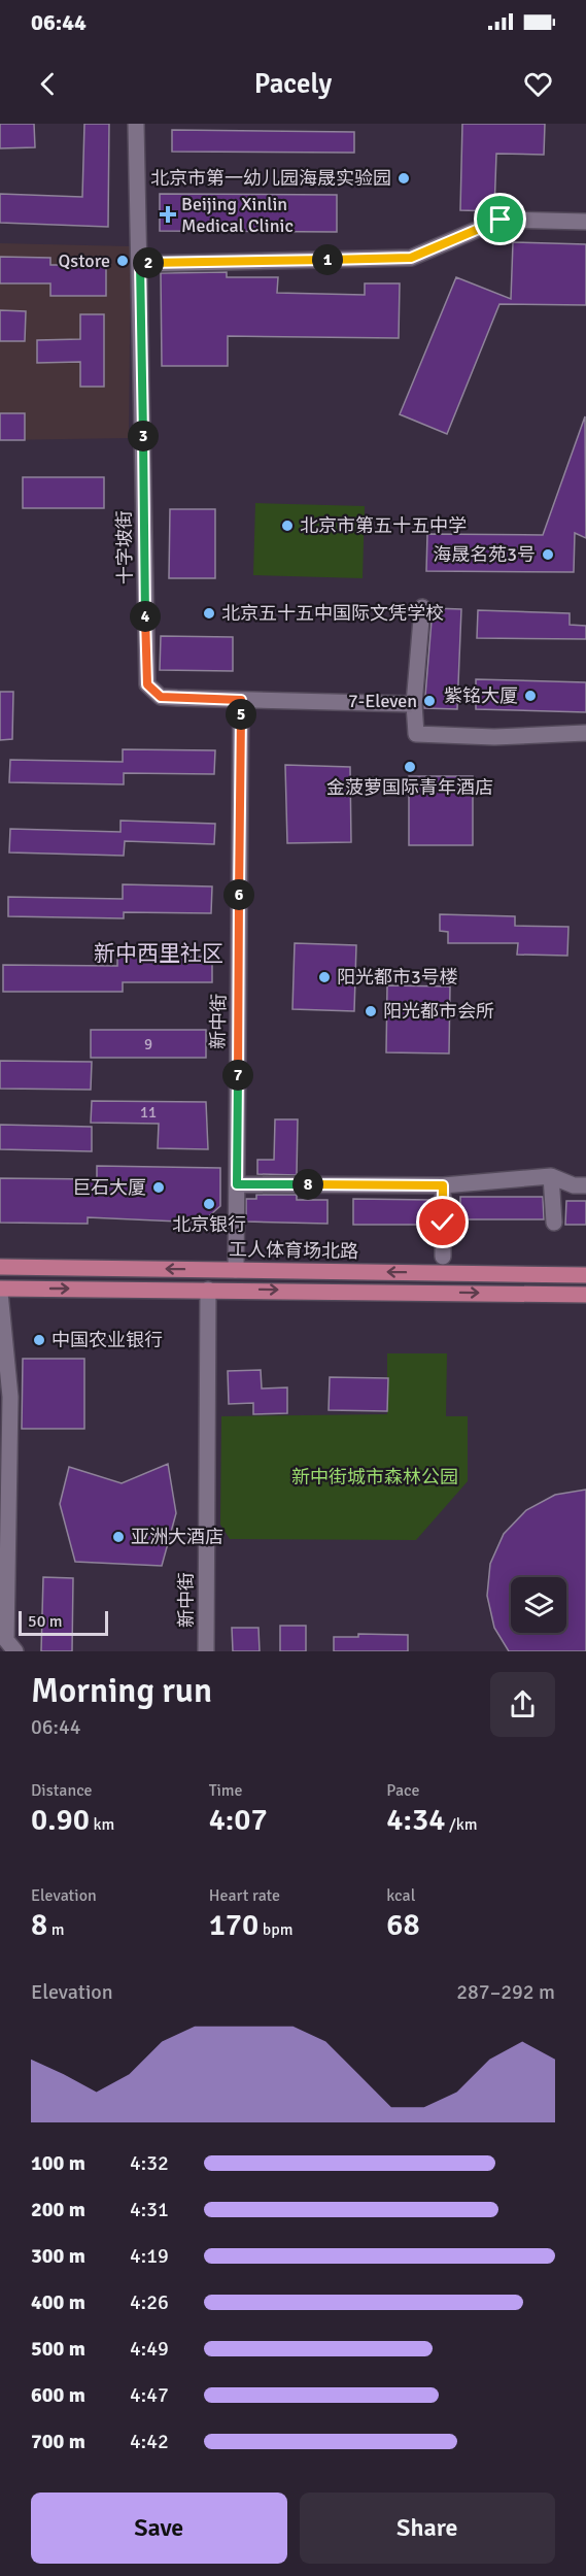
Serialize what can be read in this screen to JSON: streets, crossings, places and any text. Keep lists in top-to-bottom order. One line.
{"streets":{"main road":["工人体育场北路"],"street":["十字坡街","新中街"]},"crossings":[["十字坡街","新中街"],["新中街","工人体育场北路"]],"districts":["新中西里社区"],"parks":["新中街城市森林公园"],"places":{"other":["北京市第一幼儿园海晟实验园","Qstore","北京市第五十五中学","海晟名苑3号","北京五十五中国际文凭学校","紫铭大厦","7-Eleven","金菠萝国际青年酒店","阳光都市3号楼","阳光都市会所","巨石大厦","北京银行","中国农业银行","亚洲大酒店"],"health":["Beijing Xinlin Medical Clinic"]},"house_numbers":["9","11"],"scale_bar":"50 m","page":{"status":"06:44","header":"Pacely","pins":["1","2","3","4","5","6","7","8"],"scale":"50 m","heading":["Morning run","06:44"],"stats":[["Distance","0.90 km"],["Time","4:07"],["Pace","4:34 /km"],["Elevation","8 m"],["Heart rate","170 bpm"],["kcal","68"]],"chart":["Elevation","287–292 m"],"list":[{"name":"100 m","note":"4:32"},{"name":"200 m","note":"4:31"},{"name":"300 m","note":"4:19"},{"name":"400 m","note":"4:26"},{"name":"500 m","note":"4:49"},{"name":"600 m","note":"4:47"},{"name":"700 m","note":"4:42"}],"buttons":["Save","Share"]}}
